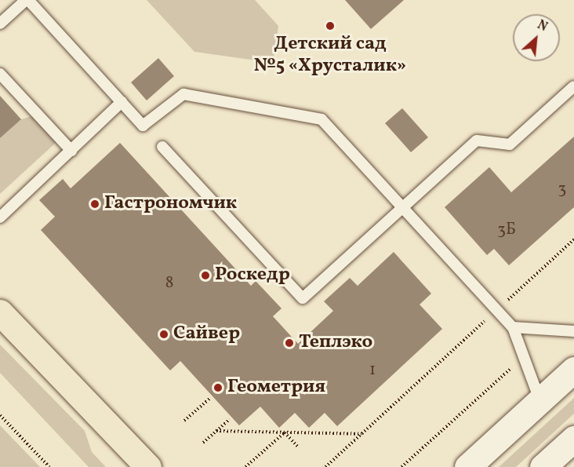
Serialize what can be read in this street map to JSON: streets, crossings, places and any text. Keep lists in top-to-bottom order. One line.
{"places":["Детский сад №5 «Хрусталик»","Гастрономчик","Роскедр","Сайвер","Теплэко","Геометрия"],"house_numbers":["3","3Б","8","1"],"north":"top right"}
